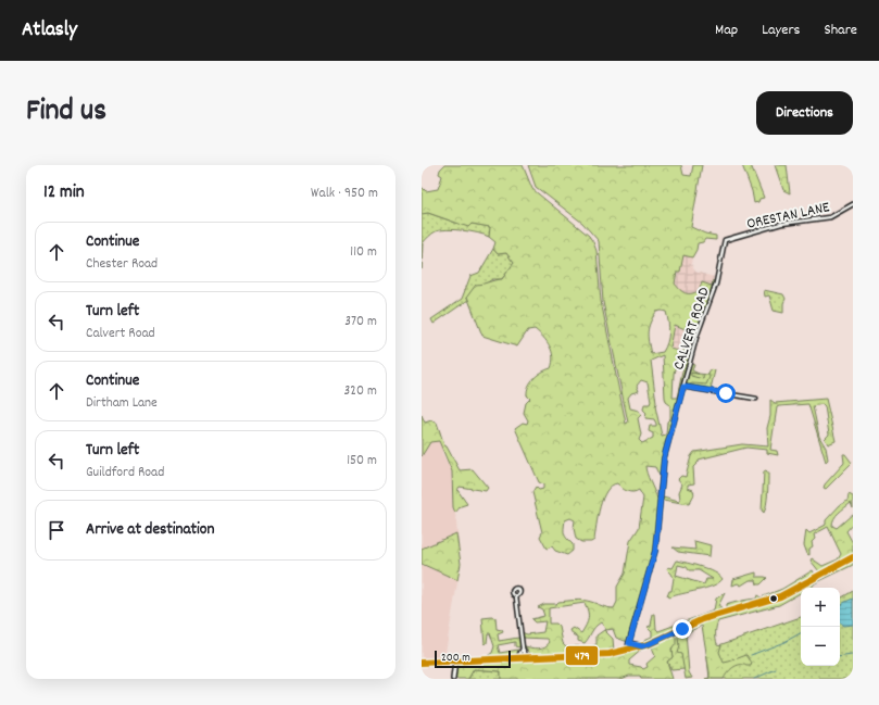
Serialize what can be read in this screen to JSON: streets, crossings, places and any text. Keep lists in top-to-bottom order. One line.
{"streets":{"street":["ORESTAN LANE","CALVERT ROAD"]},"crossings":[["ORESTAN LANE","CALVERT ROAD"]],"lines":["transit line 479"],"scale_bar":"200 m","page":{"header":"Atlasly","nav":["Map","Layers","Share"],"title":"Find us","buttons":"Directions","heading":["12 min","Walk · 950 m"],"list":[["Continue","Chester Road","110 m"],["Turn left","Calvert Road","370 m"],["Continue","Dirtham Lane","320 m"],["Turn left","Guildford Road","150 m"],"Arrive at destination"],"map_buttons":["+","−"],"scale":"200 m"}}
